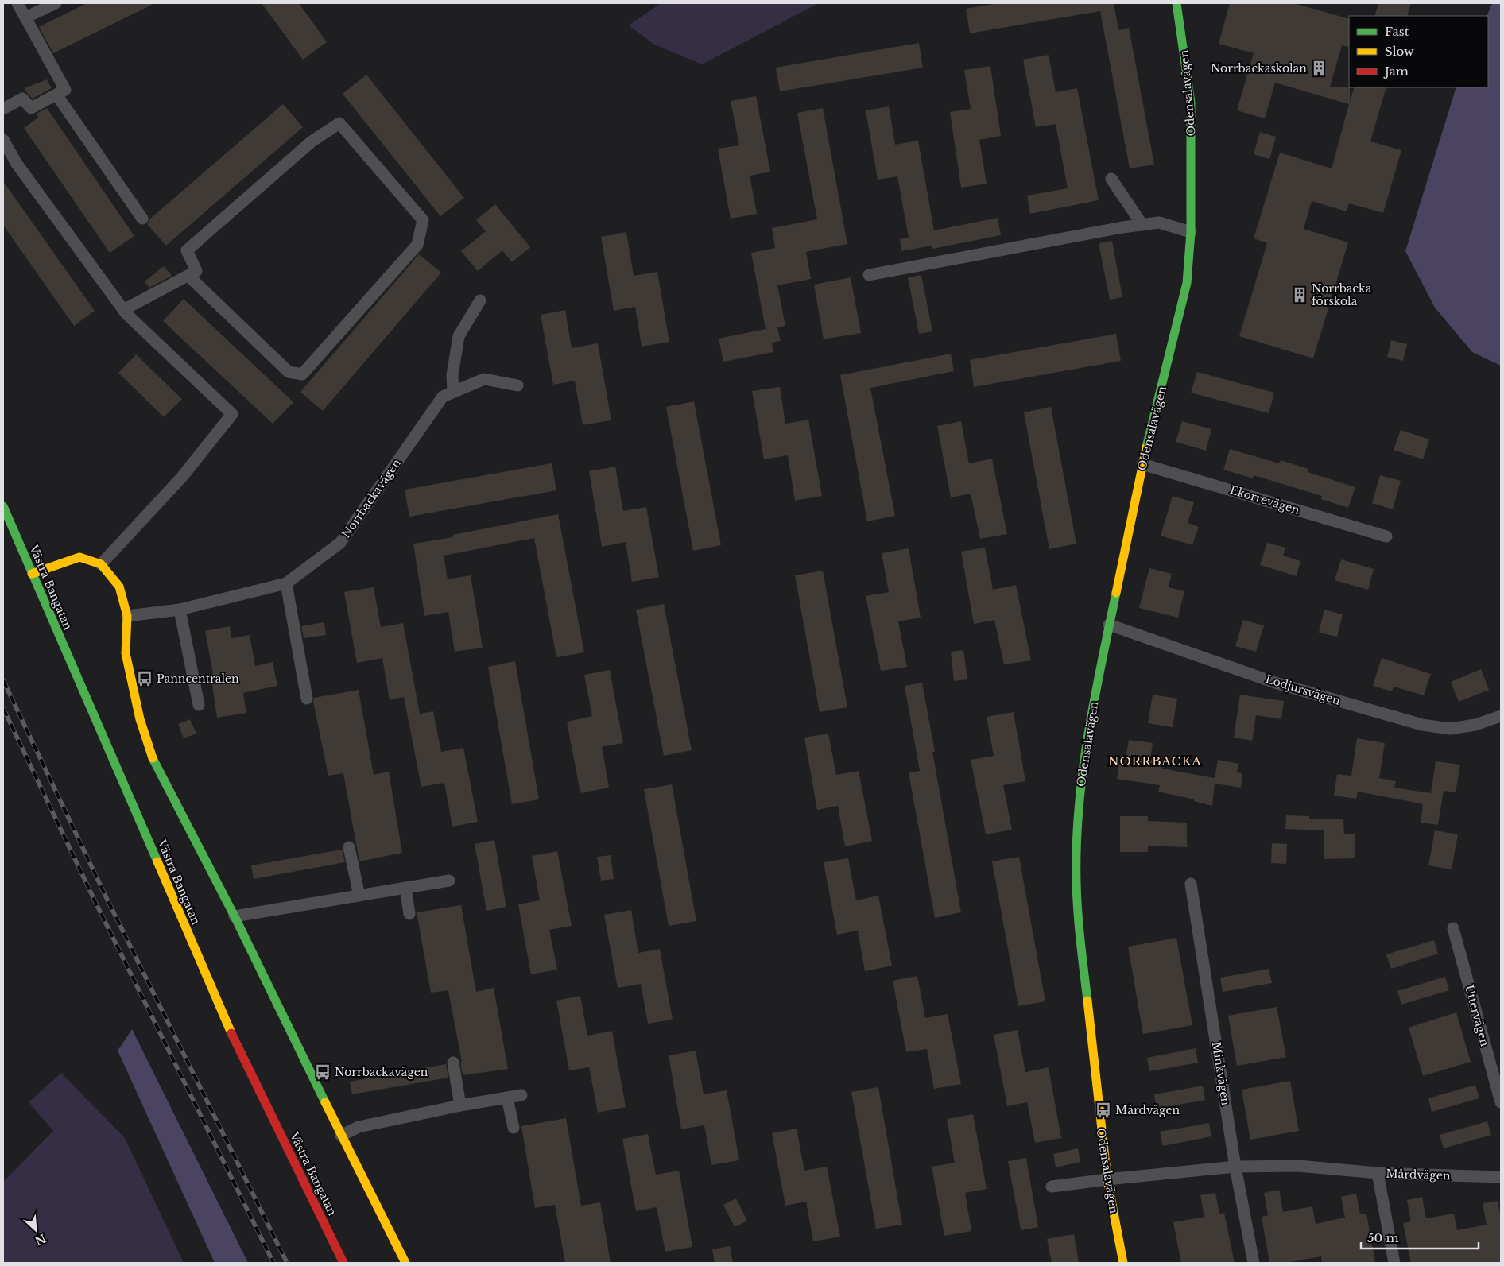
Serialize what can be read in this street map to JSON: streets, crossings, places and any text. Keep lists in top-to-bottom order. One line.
{"streets":{"street":["Odensalavägen","Norrbackavägen","Ekorrevägen","Västra Bangatan","Lodjursvägen","Uttervägen","Minkvägen","Mårdvägen"]},"crossings":[["Odensalavägen","Ekorrevägen"],["Odensalavägen","Lodjursvägen"],["Odensalavägen","Mårdvägen"],["Minkvägen","Mårdvägen"]],"districts":["NORRBACKA"],"places":{"building":["Norrbackaskolan","Norrbacka förskola"],"bus stop":["Panncentralen","Norrbackavägen","Mårdvägen"]},"legend":["Fast","Slow","Jam"],"scale_bar":"50 m","north":"bottom right"}
